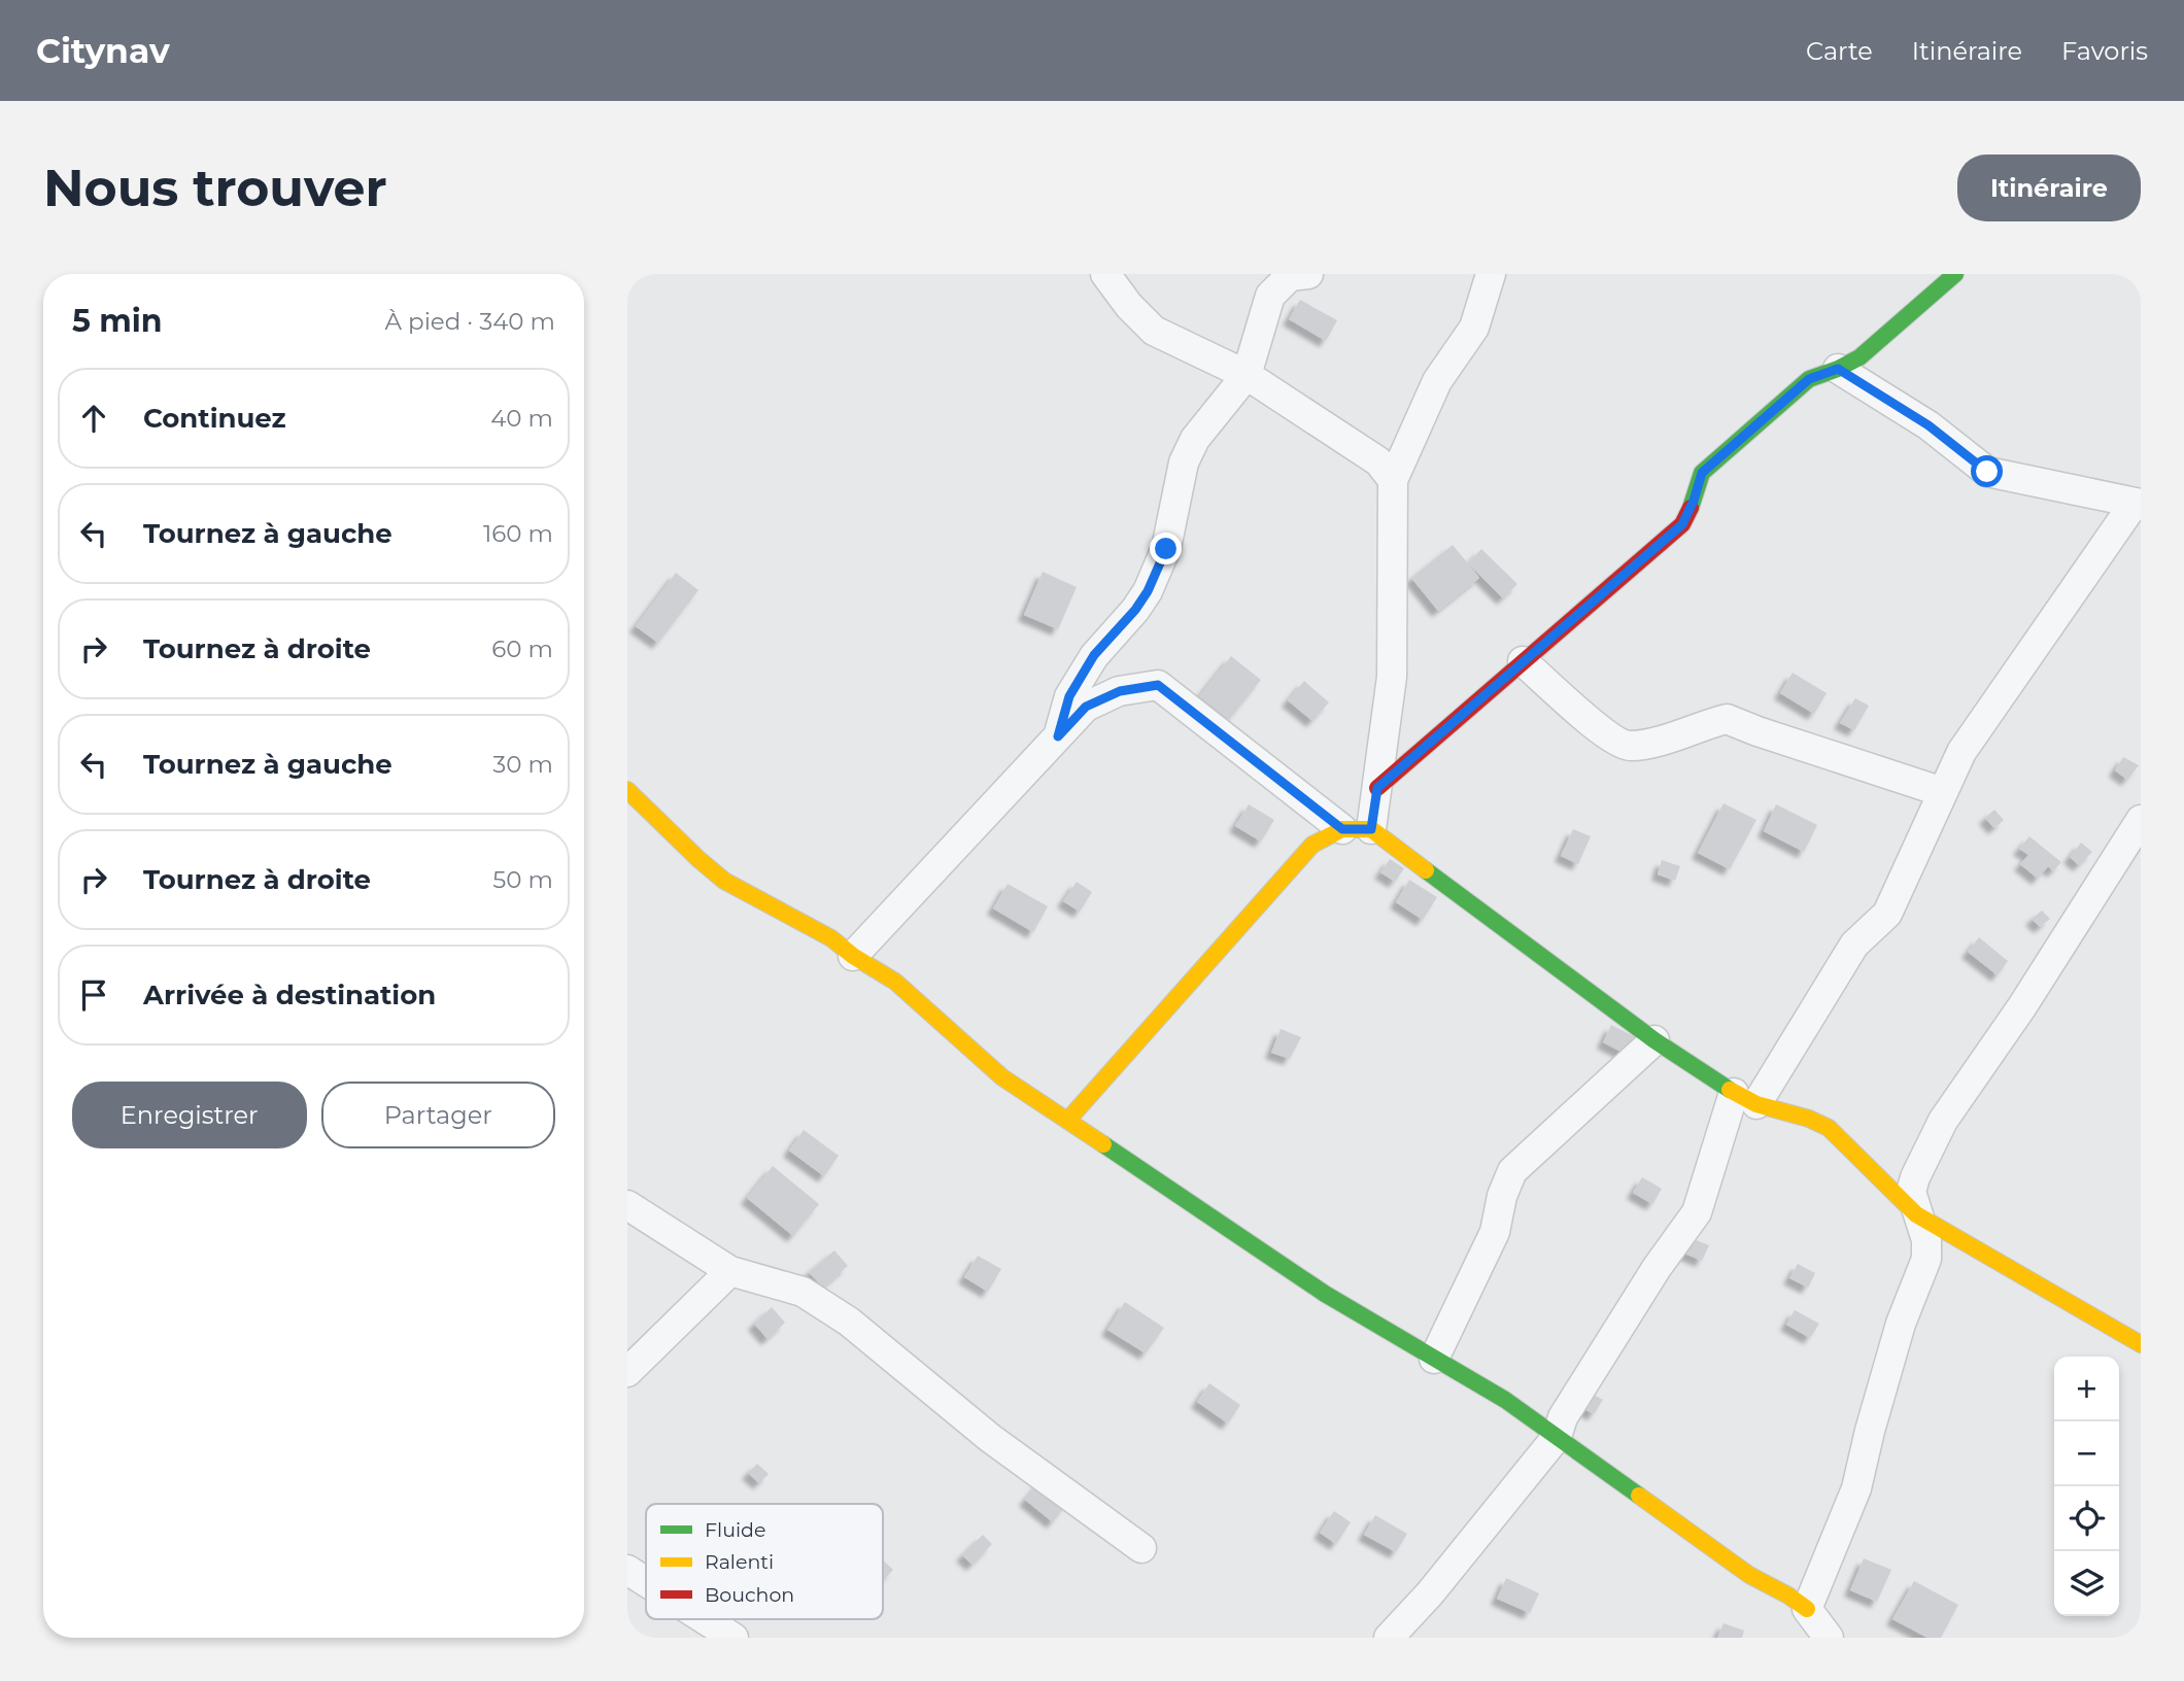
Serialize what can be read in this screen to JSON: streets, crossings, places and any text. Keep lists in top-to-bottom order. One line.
{"legend":["Fluide","Ralenti","Bouchon"],"page":{"header":"Citynav","nav":["Carte","Itinéraire","Favoris"],"buttons":["Itinéraire",["Enregistrer","Partager"]],"title":"Nous trouver","heading":["5 min","À pied · 340 m"],"list":[["Continuez","40 m"],["Tournez à gauche","160 m"],["Tournez à droite","60 m"],["Tournez à gauche","30 m"],["Tournez à droite","50 m"],"Arrivée à destination"],"map_buttons":["+","−"]}}
